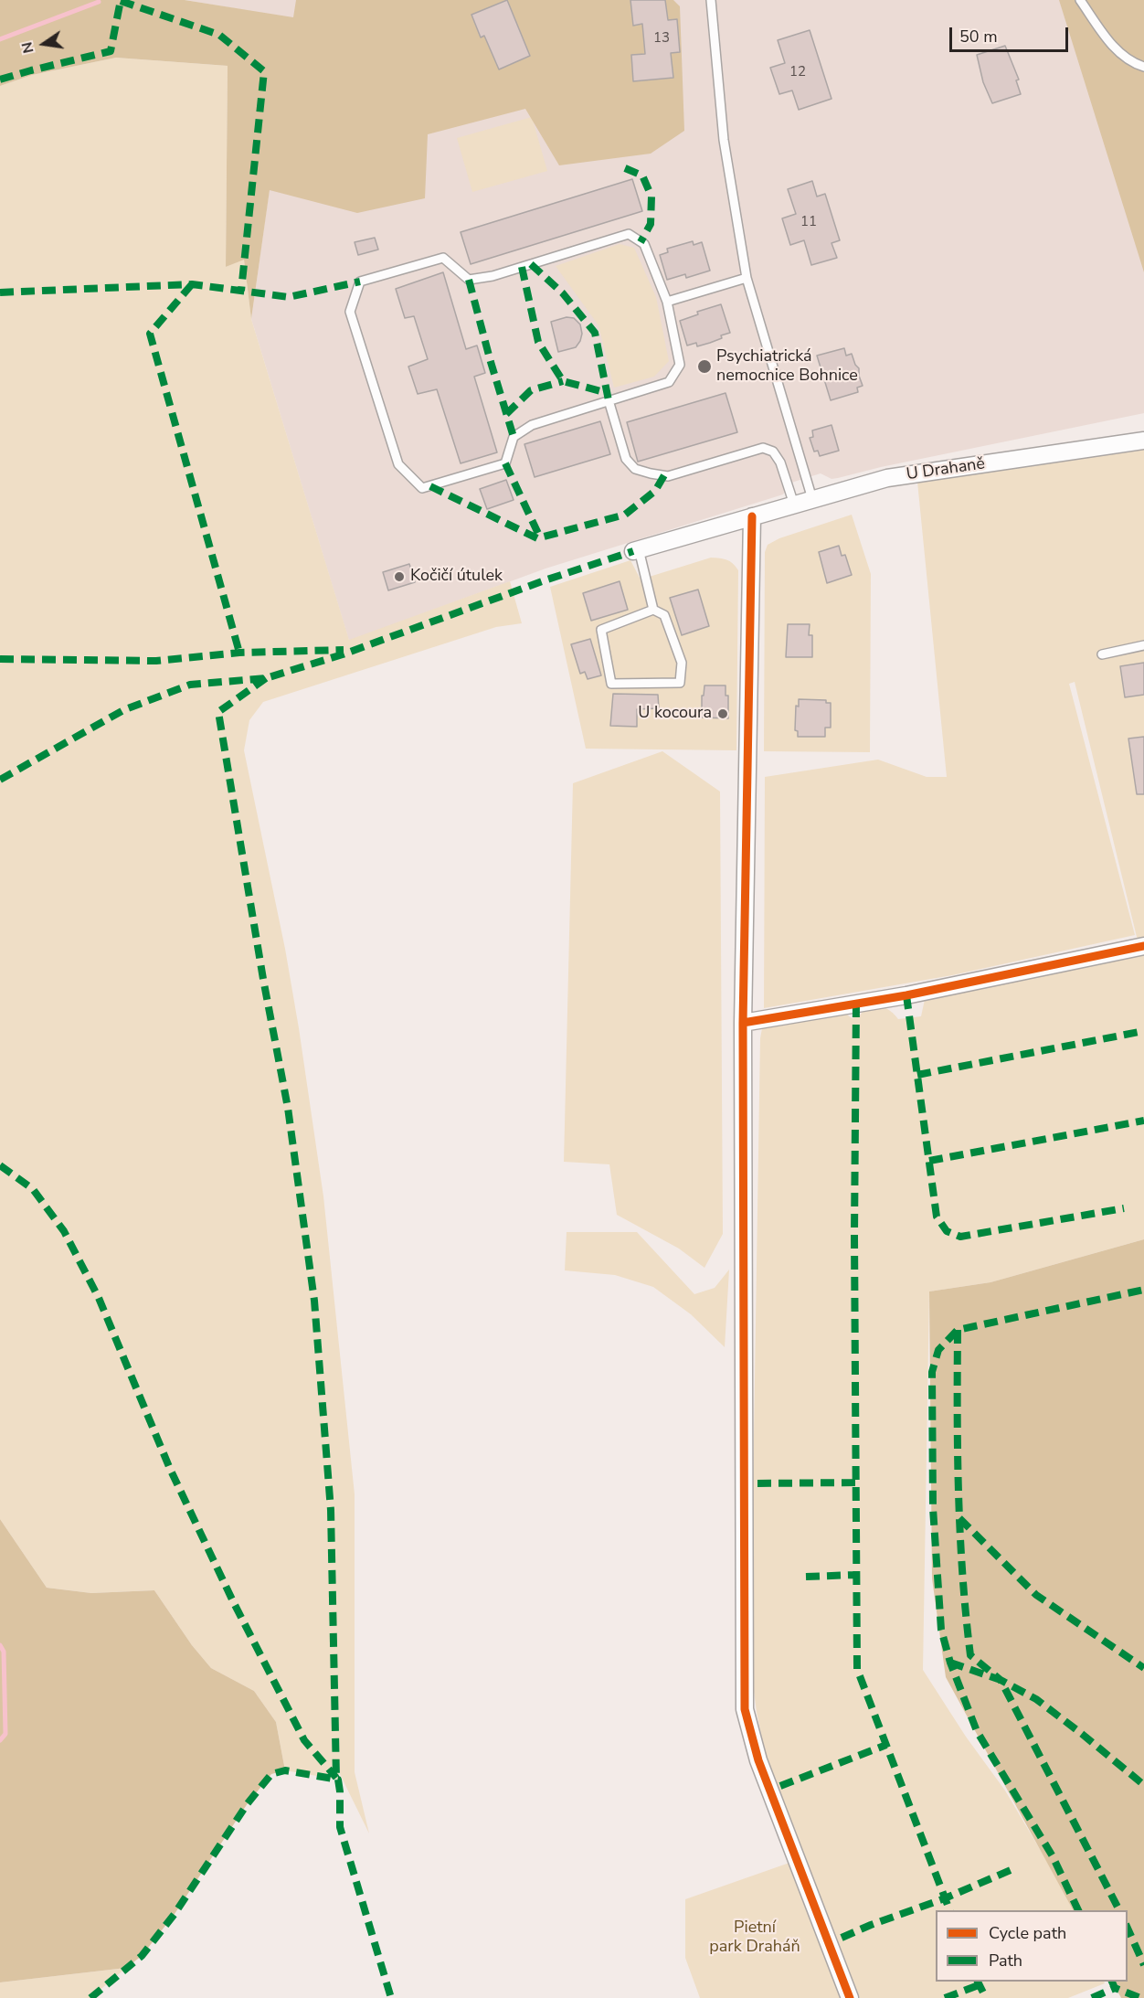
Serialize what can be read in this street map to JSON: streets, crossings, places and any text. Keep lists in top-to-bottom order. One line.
{"streets":{"street":["U Drahaně"]},"parks":["Pietní park Draháň"],"places":["Psychiatrická nemocnice Bohnice","Kočičí útulek","U kocoura"],"house_numbers":["13","12","11"],"legend":["Cycle path","Path"],"scale_bar":"50 m","north":"left"}
